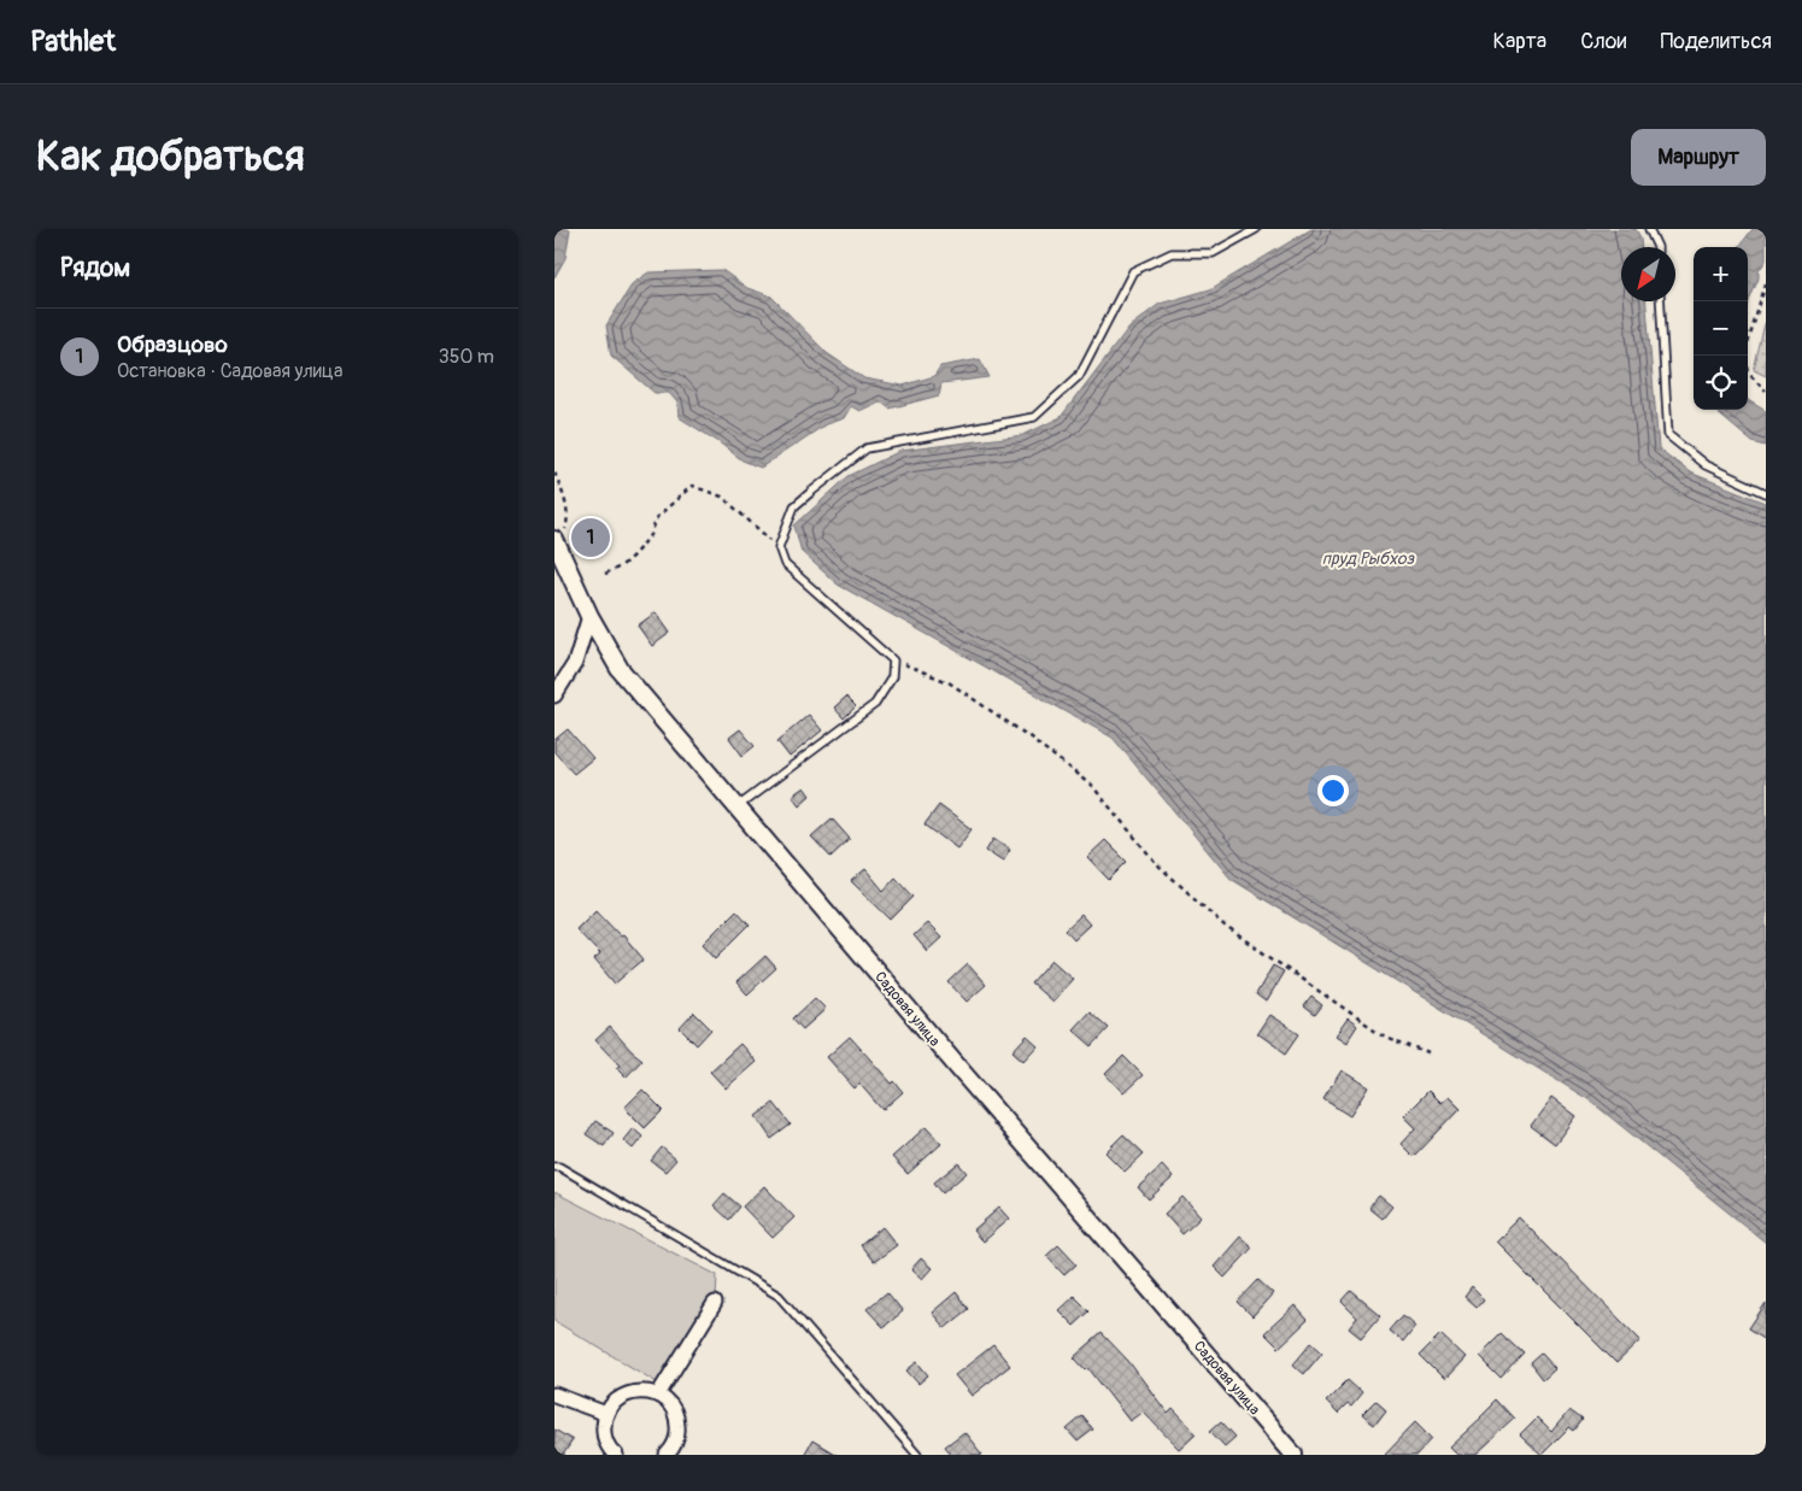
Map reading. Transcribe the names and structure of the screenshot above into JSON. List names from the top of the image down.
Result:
{
  "streets": {
    "street": ["Садовая улица"]
  },
  "water": ["пруд Рыбхоз"],
  "north": "bottom left",
  "page": {
    "header": "Pathlet",
    "nav": ["Карта", "Слои", "Поделиться"],
    "buttons": "Маршрут",
    "title": "Как добраться",
    "heading": "Рядом",
    "map_buttons": ["+", "−"],
    "list": [
      {
        "mark": "1",
        "name": "Образцово",
        "note": "Остановка · Садовая улица",
        "value": "350 m"
      }
    ],
    "pins": "1"
  }
}
